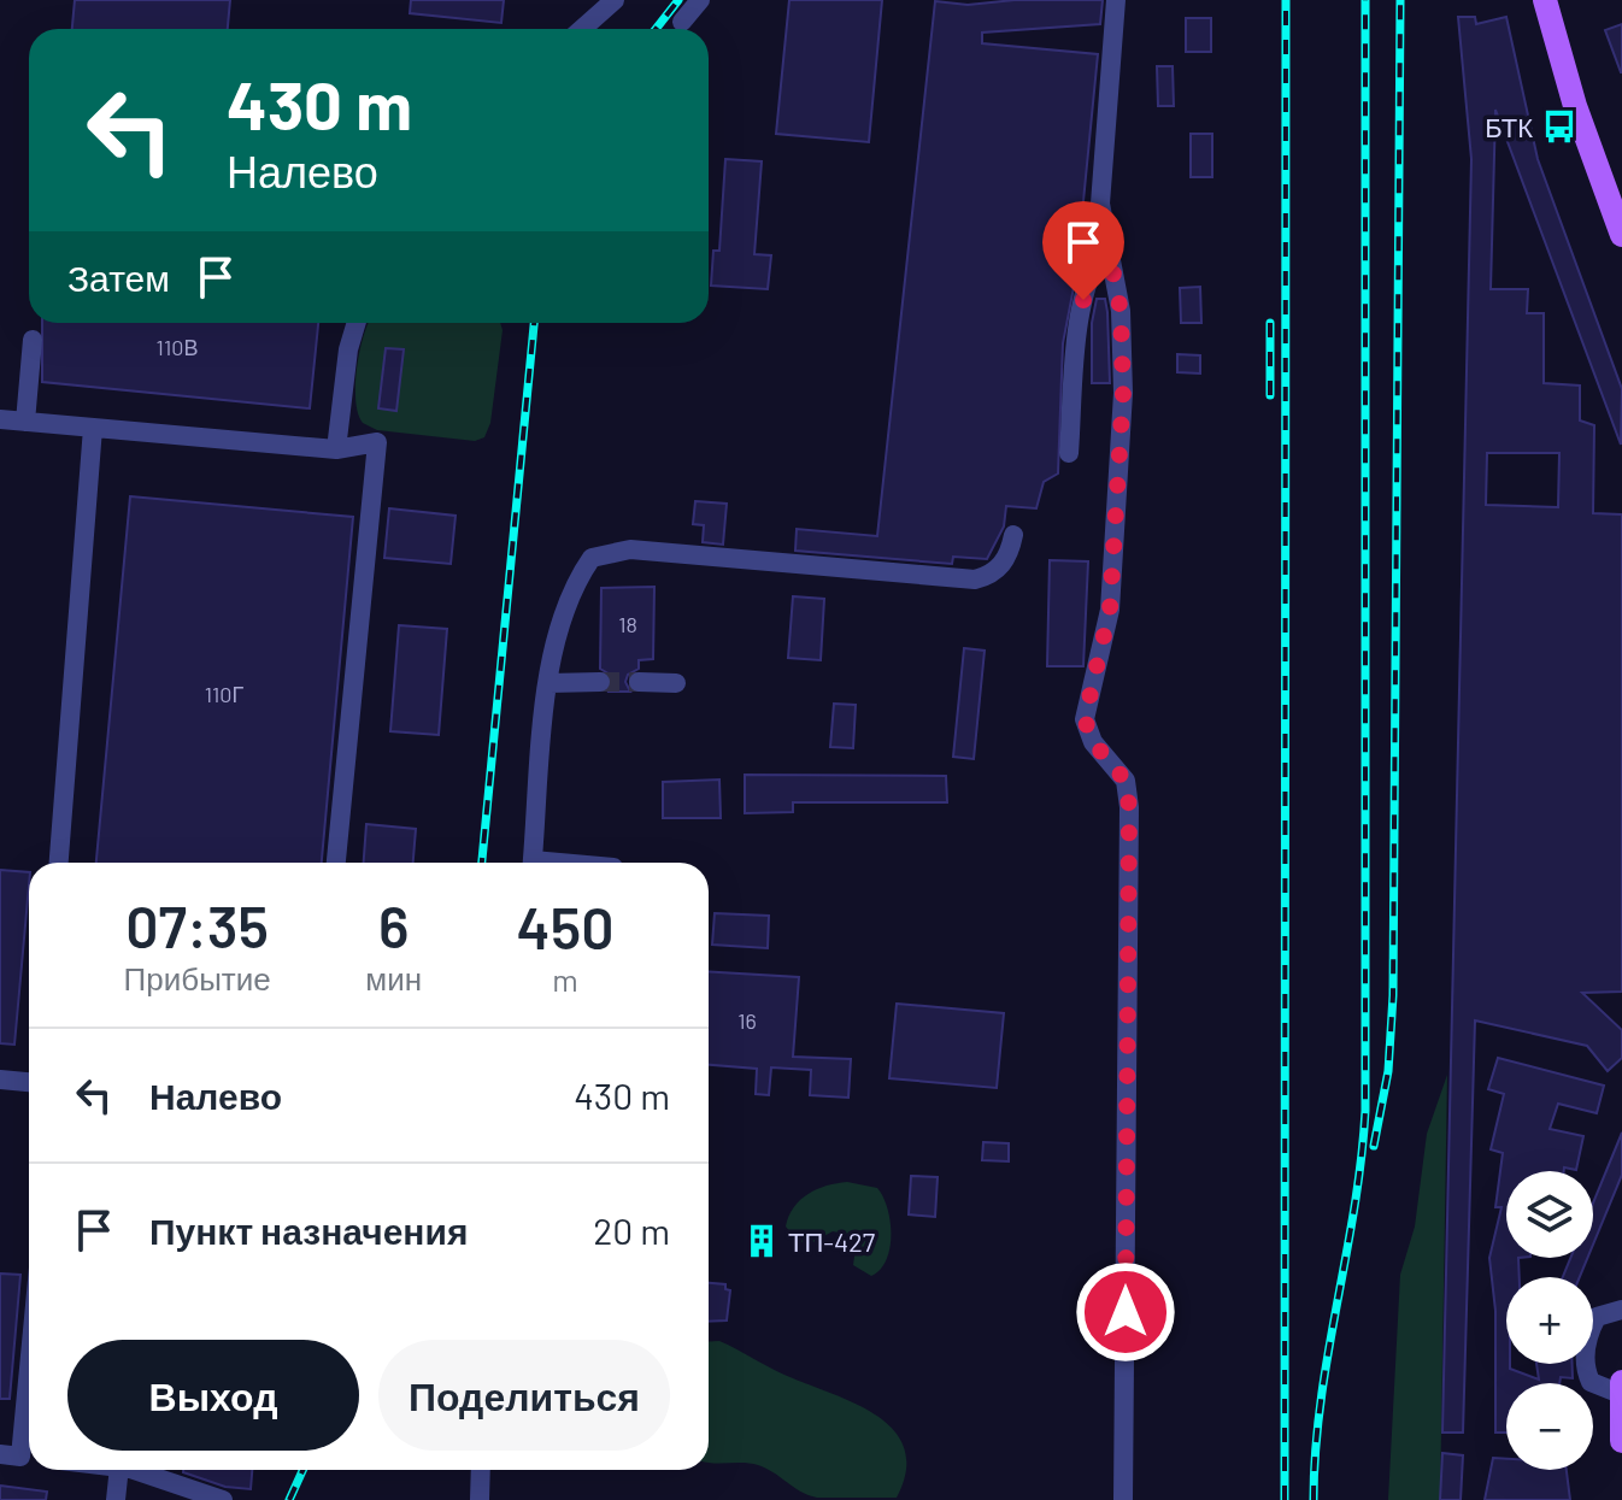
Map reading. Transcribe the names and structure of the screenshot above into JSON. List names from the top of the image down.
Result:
{
  "places": {
    "bus stop": ["БТК"],
    "building": ["ТП-427"]
  },
  "house_numbers": [
    "110В",
    "18",
    "110Г",
    "16"
  ],
  "page": {
    "turn": ["430 m", "Налево"],
    "then": "Затем",
    "eta": [
      "07:35",
      "Прибытие",
      "6",
      "мин",
      "450",
      "m"
    ],
    "list": [
      {
        "name": "Налево",
        "value": "430 m"
      },
      {
        "name": "Пункт назначения",
        "value": "20 m"
      }
    ],
    "map_buttons": ["+", "−"],
    "buttons": ["Выход", "Поделиться"]
  }
}
